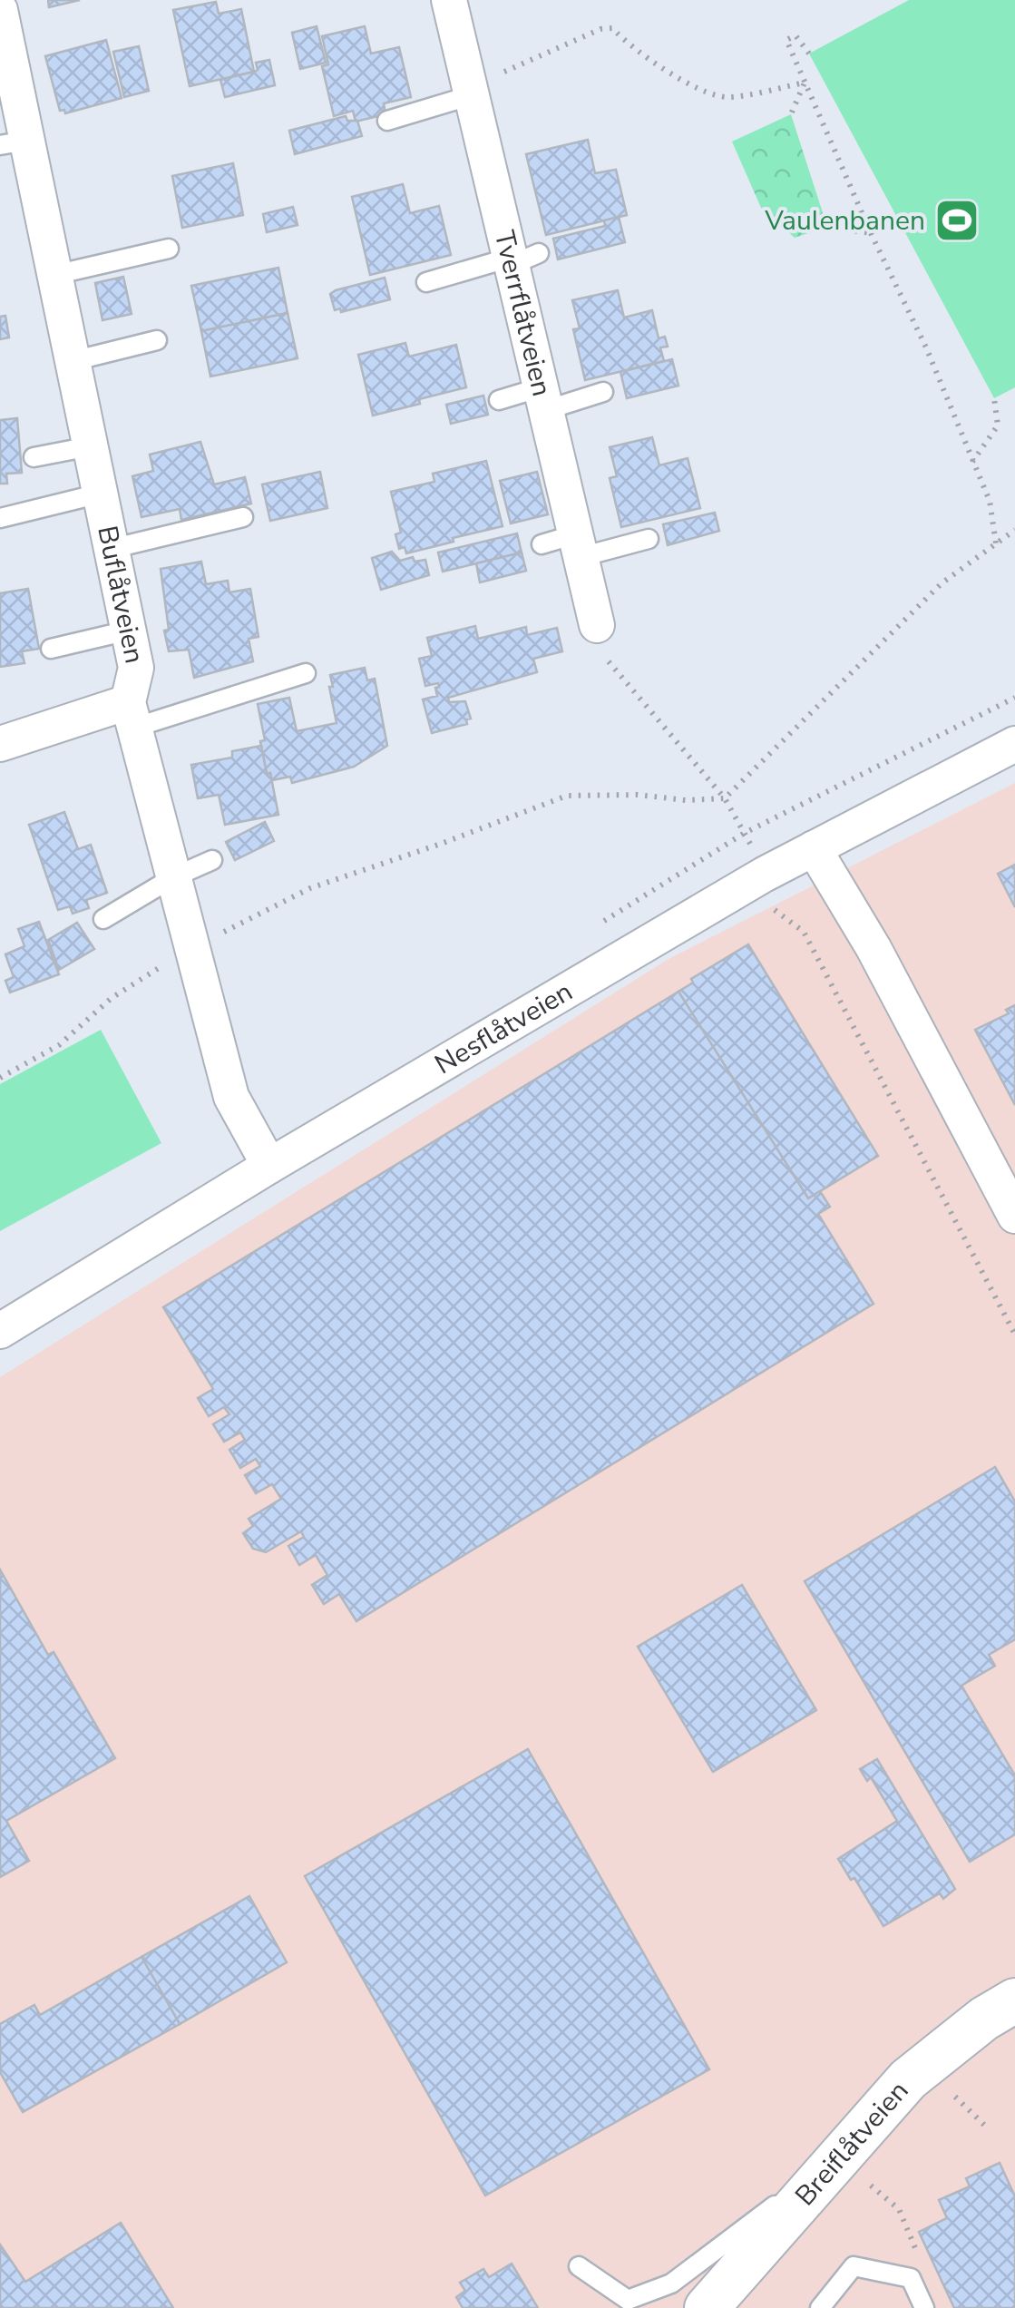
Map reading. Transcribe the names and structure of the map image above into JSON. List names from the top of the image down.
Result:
{
  "streets": {
    "street": [
      "Tverrflåtveien",
      "Buflåtveien",
      "Nesflåtveien",
      "Breiflåtveien"
    ]
  },
  "crossings": [
    ["Buflåtveien", "Nesflåtveien"]
  ],
  "places": {
    "sports": ["Vaulenbanen"]
  }
}
